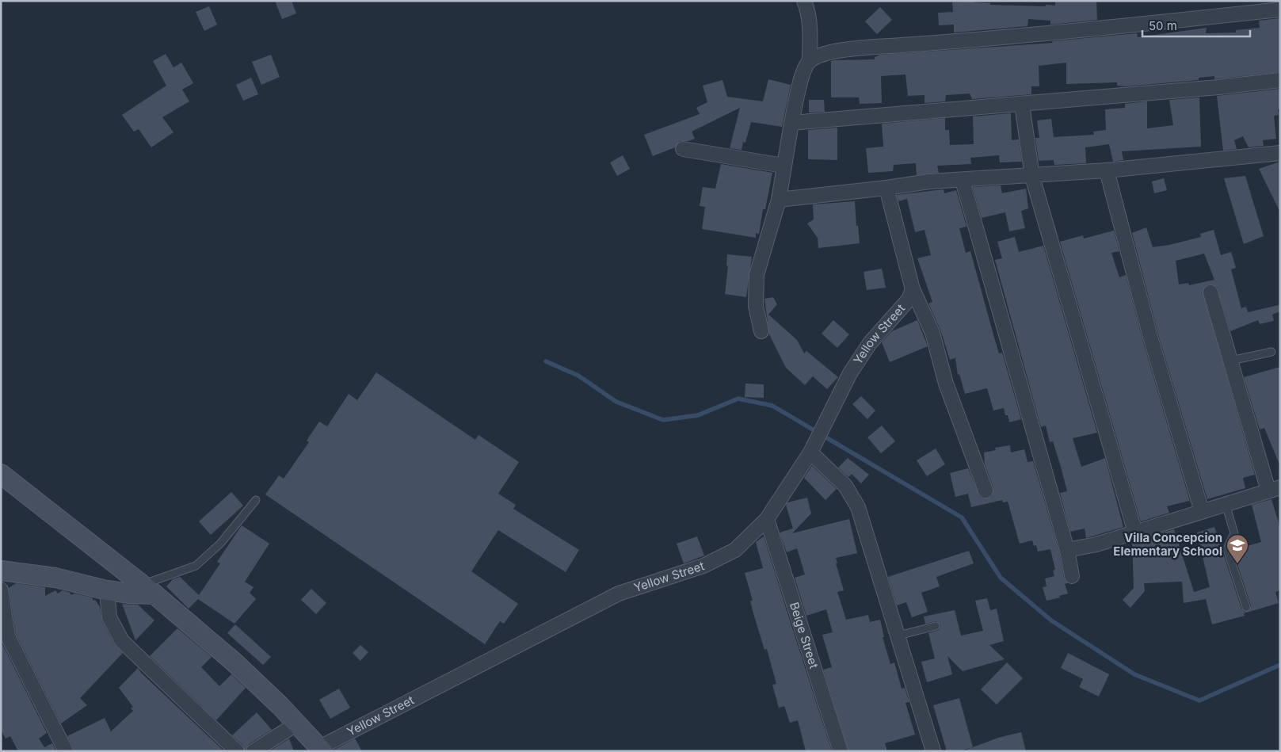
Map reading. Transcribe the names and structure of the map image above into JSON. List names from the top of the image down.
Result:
{
  "streets": {
    "street": ["Yellow Street", "Beige Street"]
  },
  "crossings": [
    ["Yellow Street", "Beige Street"]
  ],
  "places": {
    "school or university": ["Villa Concepcion Elementary School"]
  },
  "scale_bar": "50 m"
}
